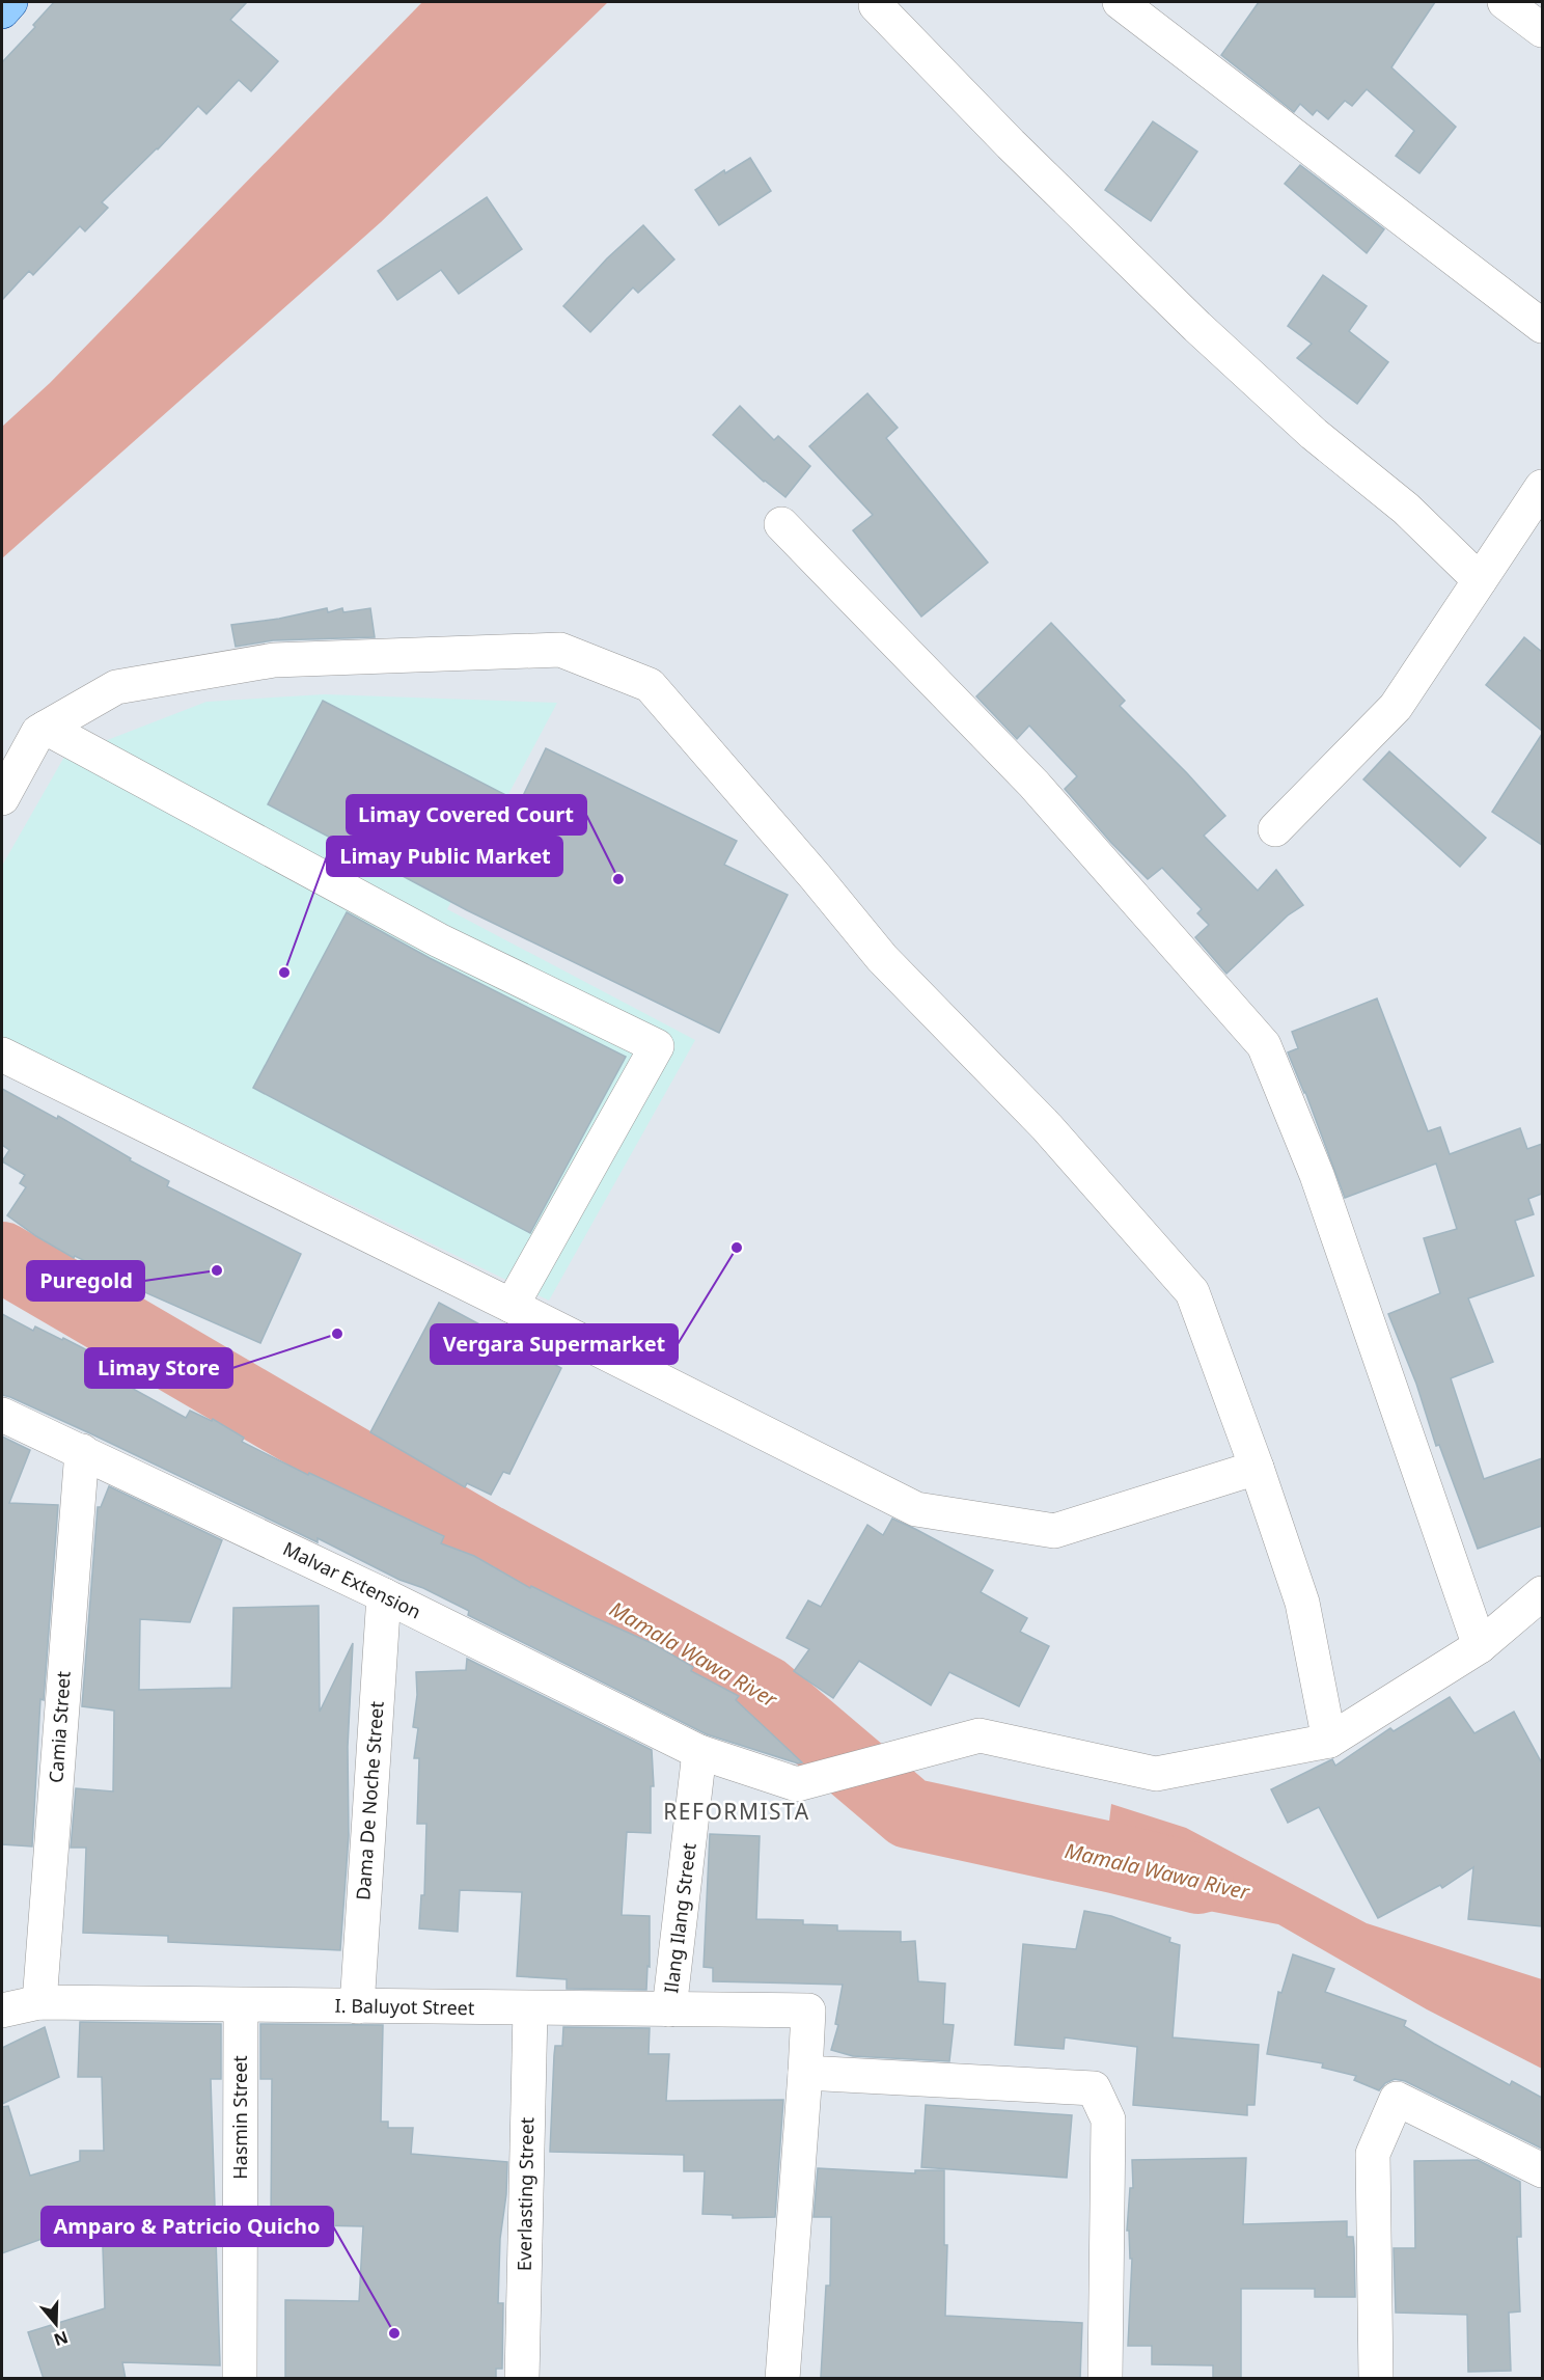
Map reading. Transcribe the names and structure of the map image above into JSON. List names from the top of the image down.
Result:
{
  "streets": {
    "street": [
      "Malvar Extension",
      "Camia Street",
      "Dama De Noche Street",
      "Ilang Ilang Street",
      "I. Baluyot Street",
      "Hasmin Street",
      "Everlasting Street"
    ]
  },
  "crossings": [
    ["Malvar Extension", "Camia Street"],
    ["Malvar Extension", "Dama De Noche Street"],
    ["Malvar Extension", "Ilang Ilang Street"],
    ["Camia Street", "I. Baluyot Street"],
    ["Dama De Noche Street", "I. Baluyot Street"],
    ["Ilang Ilang Street", "I. Baluyot Street"],
    ["I. Baluyot Street", "Hasmin Street"],
    ["I. Baluyot Street", "Everlasting Street"]
  ],
  "districts": ["REFORMISTA"],
  "water": ["Mamala Wawa River"],
  "places": [
    "Limay Covered Court",
    "Limay Public Market",
    "Vergara Supermarket",
    "Puregold",
    "Limay Store",
    "Amparo & Patricio Quicho"
  ],
  "north": "bottom"
}
